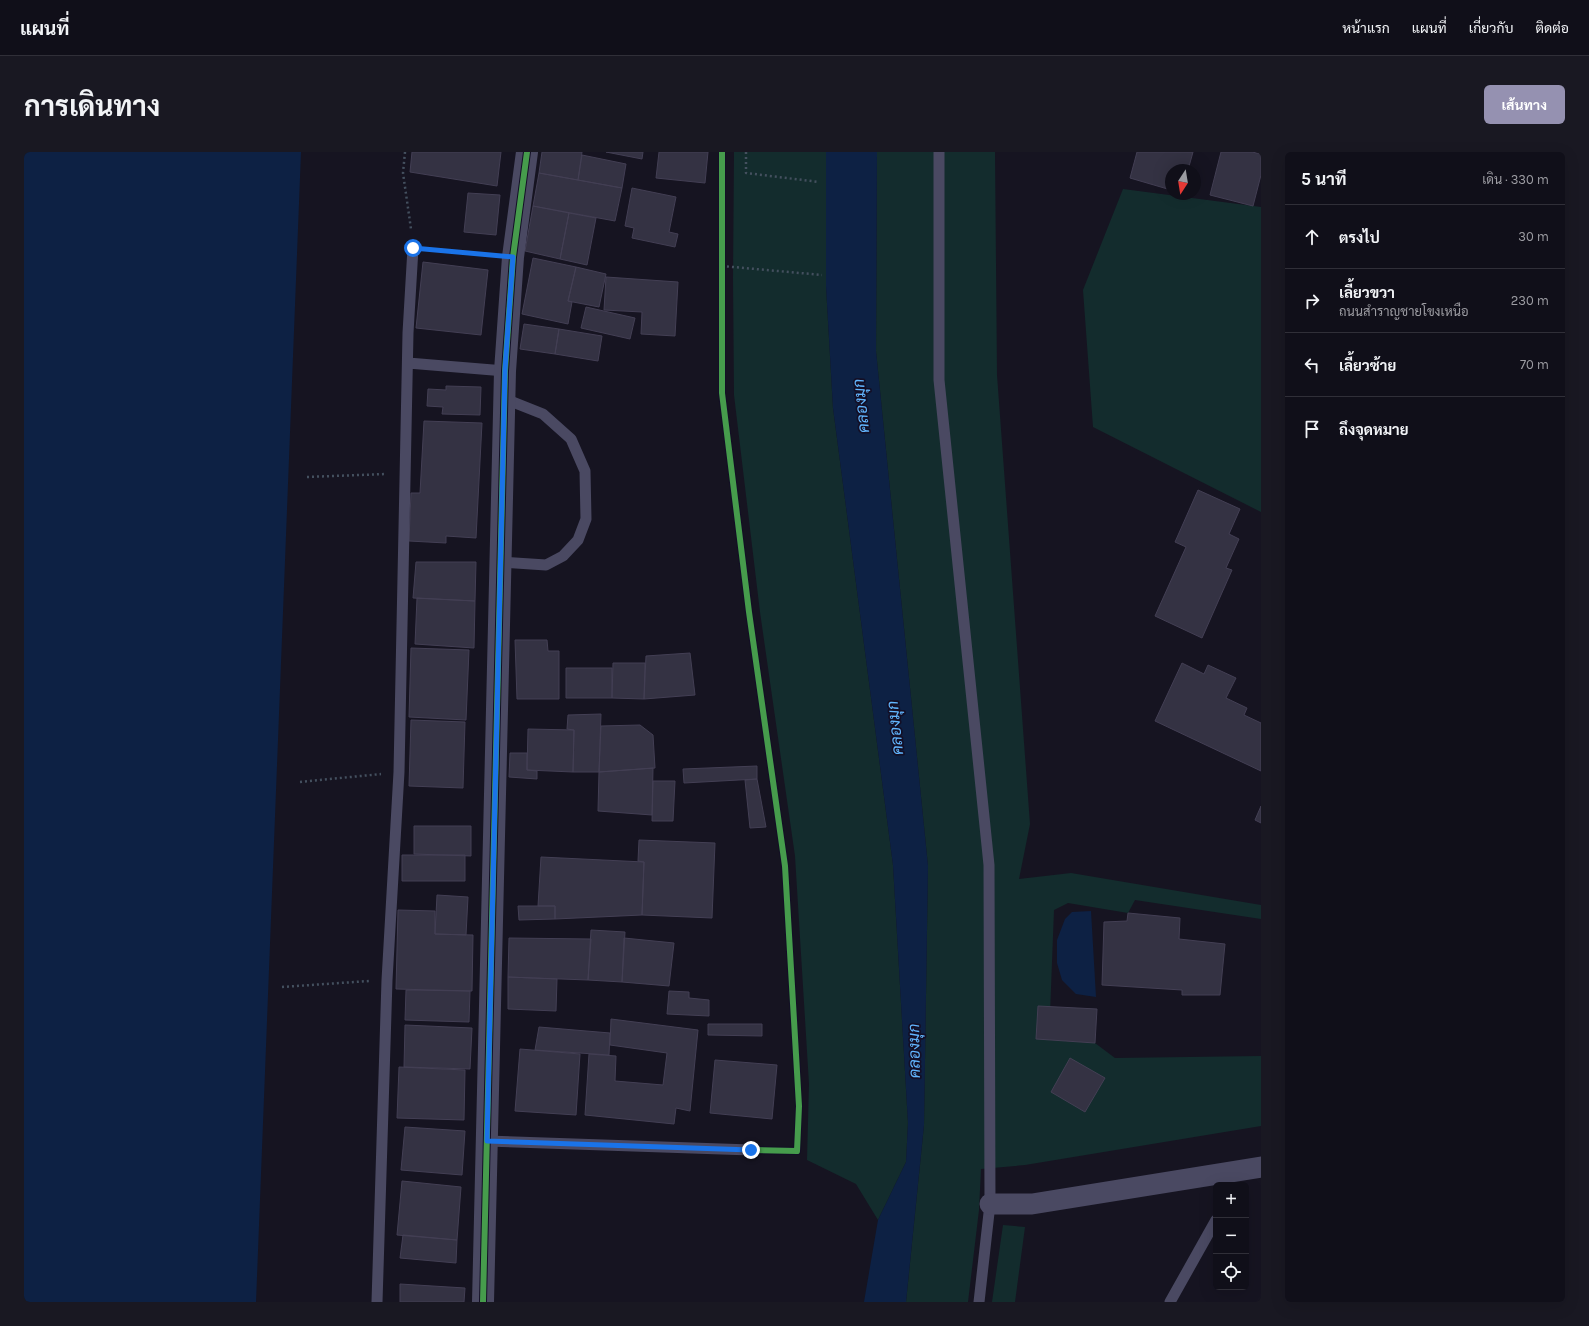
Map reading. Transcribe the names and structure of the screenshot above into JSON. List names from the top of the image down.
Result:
{
  "water": ["คลองมุก"],
  "north": "bottom",
  "page": {
    "header": "แผนที่",
    "nav": [
      "หน้าแรก",
      "แผนที่",
      "เกี่ยวกับ",
      "ติดต่อ"
    ],
    "buttons": "เส้นทาง",
    "title": "การเดินทาง",
    "heading": ["5 นาที", "เดิน · 330 m"],
    "list": [
      ["ตรงไป", "30 m"],
      ["เลี้ยวขวา", "ถนนสำราญชายโขงเหนือ", "230 m"],
      ["เลี้ยวซ้าย", "70 m"],
      "ถึงจุดหมาย"
    ],
    "map_buttons": ["+", "−"]
  }
}
